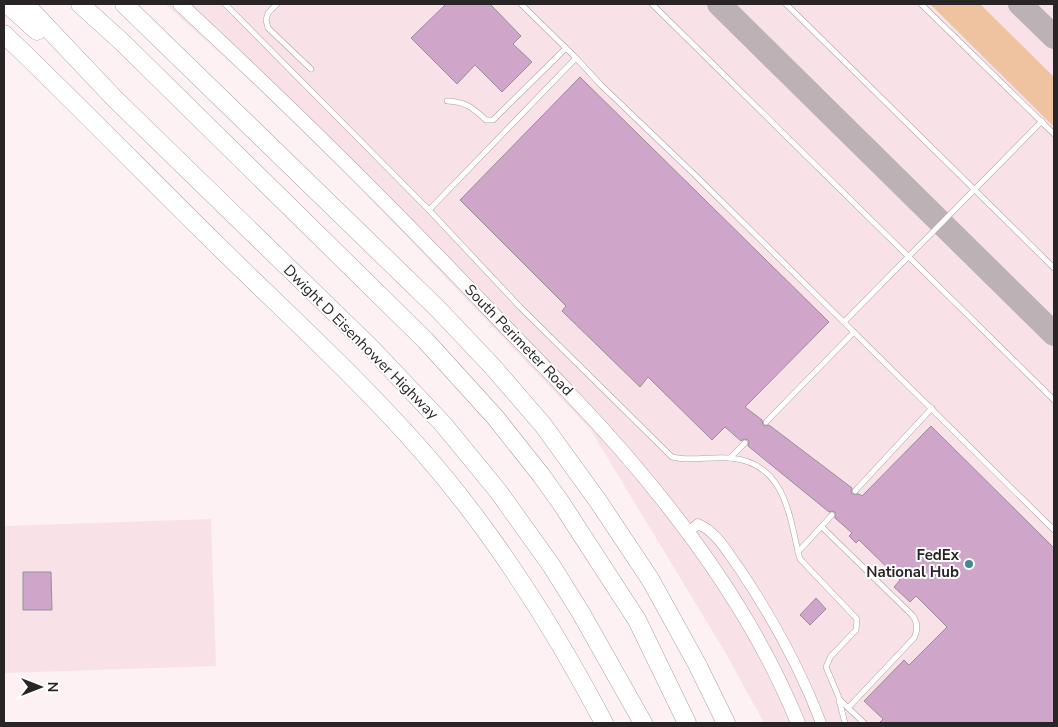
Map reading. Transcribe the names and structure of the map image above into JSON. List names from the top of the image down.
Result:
{
  "streets": {
    "highway": ["Dwight D Eisenhower Highway"],
    "street": ["South Perimeter Road"]
  },
  "places": ["FedEx National Hub"],
  "north": "right"
}
